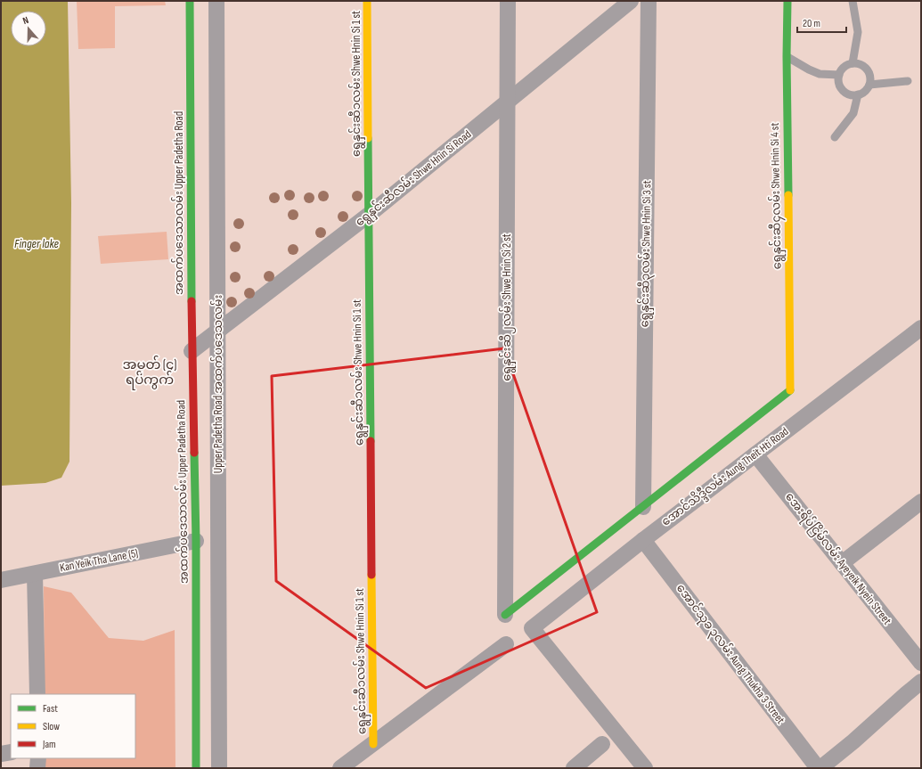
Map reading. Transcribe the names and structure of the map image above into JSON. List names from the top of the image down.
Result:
{
  "streets": {
    "street": [
      "ရွေနှင်းဆီ၁လမ်း Shwe Hnin Si 1 st",
      "ရွေနှင်းဆီလမ်း Shwe Hnin Si Road",
      "ရွေနှင်းဆီ၄လမ်း Shwe Hnin Si 4 st",
      "အထက်ပဒေသာလမ်း Upper Padetha Road",
      "ရွေနှင်းဆီ၃လမ်း Shwe Hnin Si 3 st",
      "ရွေနှင်းဆီ၂လမ်း Shwe Hnin Si 2 st",
      "Upper Padetha Road အထက်ပဒေသလမ်း",
      "အောင်သိဒ္ဒီလမ်း Aung Theit Hti Road",
      "အေးရိပ်ငြိမ်လမ်း Ayeyeik Nyein Street",
      "Kan Yeik Tha Lane (5)",
      "အောင်သုခ ၃လမ်း Aung Thukha 3 Street"
    ]
  },
  "crossings": [
    ["ရွေနှင်းဆီ၁လမ်း Shwe Hnin Si 1 st", "ရွေနှင်းဆီလမ်း Shwe Hnin Si Road"],
    ["ရွေနှင်းဆီလမ်း Shwe Hnin Si Road", "အထက်ပဒေသာလမ်း Upper Padetha Road"],
    ["ရွေနှင်းဆီလမ်း Shwe Hnin Si Road", "ရွေနှင်းဆီ၂လမ်း Shwe Hnin Si 2 st"],
    ["ရွေနှင်းဆီလမ်း Shwe Hnin Si Road", "Upper Padetha Road အထက်ပဒေသလမ်း"],
    ["ရွေနှင်းဆီ၄လမ်း Shwe Hnin Si 4 st", "ရွေနှင်းဆီ၃လမ်း Shwe Hnin Si 3 st"],
    ["အထက်ပဒေသာလမ်း Upper Padetha Road", "Kan Yeik Tha Lane (5)"],
    ["အောင်သိဒ္ဒီလမ်း Aung Theit Hti Road", "အေးရိပ်ငြိမ်လမ်း Ayeyeik Nyein Street"],
    ["အောင်သိဒ္ဒီလမ်း Aung Theit Hti Road", "အောင်သုခ ၃လမ်း Aung Thukha 3 Street"]
  ],
  "districts": ["အမှတ် (၄) ရပ်ကွက်"],
  "water": ["Finger lake"],
  "legend": ["Fast", "Slow", "Jam"],
  "scale_bar": "20 m",
  "north": "top"
}
